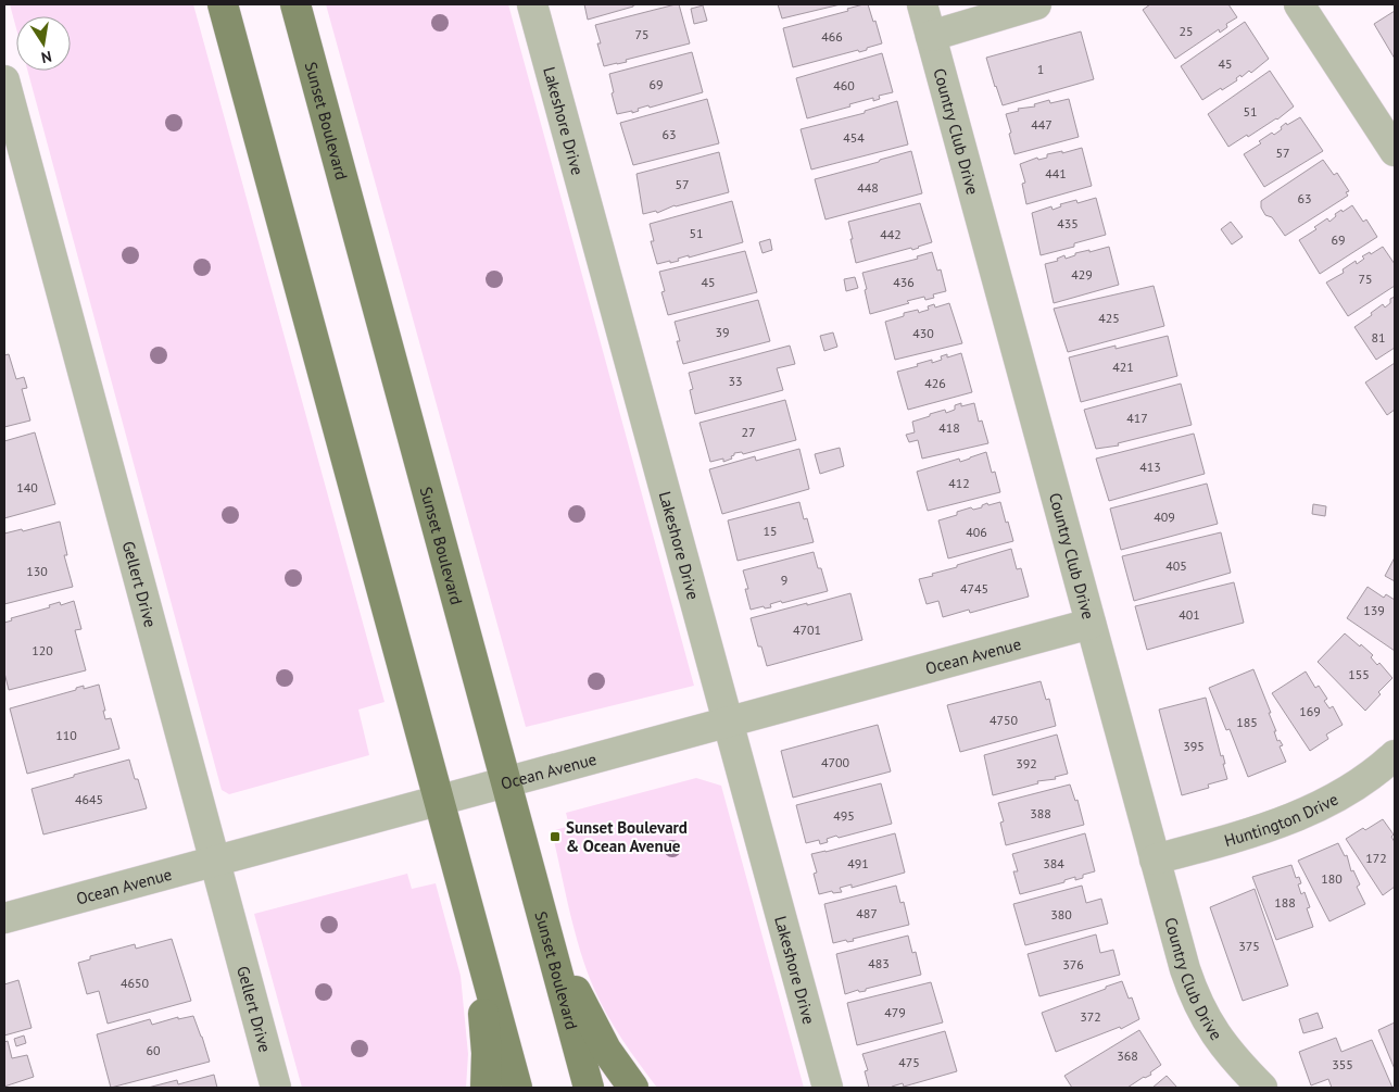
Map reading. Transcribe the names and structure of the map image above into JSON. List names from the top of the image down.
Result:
{
  "streets": {
    "main road": ["Sunset Boulevard"],
    "street": [
      "Lakeshore Drive",
      "Country Club Drive",
      "Gellert Drive",
      "Ocean Avenue",
      "Huntington Drive"
    ]
  },
  "crossings": [
    ["Sunset Boulevard", "Ocean Avenue"],
    ["Lakeshore Drive", "Ocean Avenue"],
    ["Country Club Drive", "Ocean Avenue"],
    ["Country Club Drive", "Huntington Drive"],
    ["Gellert Drive", "Ocean Avenue"]
  ],
  "places": {
    "transit": ["Sunset Boulevard & Ocean Avenue"]
  },
  "house_numbers": [
    "25",
    "75",
    "466",
    "45",
    "1",
    "69",
    "460",
    "51",
    "447",
    "63",
    "454",
    "57",
    "441",
    "57",
    "448",
    "63",
    "435",
    "51",
    "442",
    "69",
    "429",
    "75",
    "45",
    "436",
    "425",
    "39",
    "430",
    "81",
    "421",
    "33",
    "426",
    "417",
    "418",
    "27",
    "413",
    "412",
    "140",
    "409",
    "15",
    "406",
    "405",
    "130",
    "9",
    "4745",
    "139",
    "401",
    "4701",
    "120",
    "155",
    "169",
    "4750",
    "185",
    "110",
    "395",
    "4700",
    "392",
    "4645",
    "388",
    "495",
    "172",
    "491",
    "384",
    "180",
    "188",
    "487",
    "380",
    "375",
    "483",
    "376",
    "4650",
    "479",
    "372",
    "60",
    "368",
    "475",
    "355"
  ],
  "north": "bottom"
}
